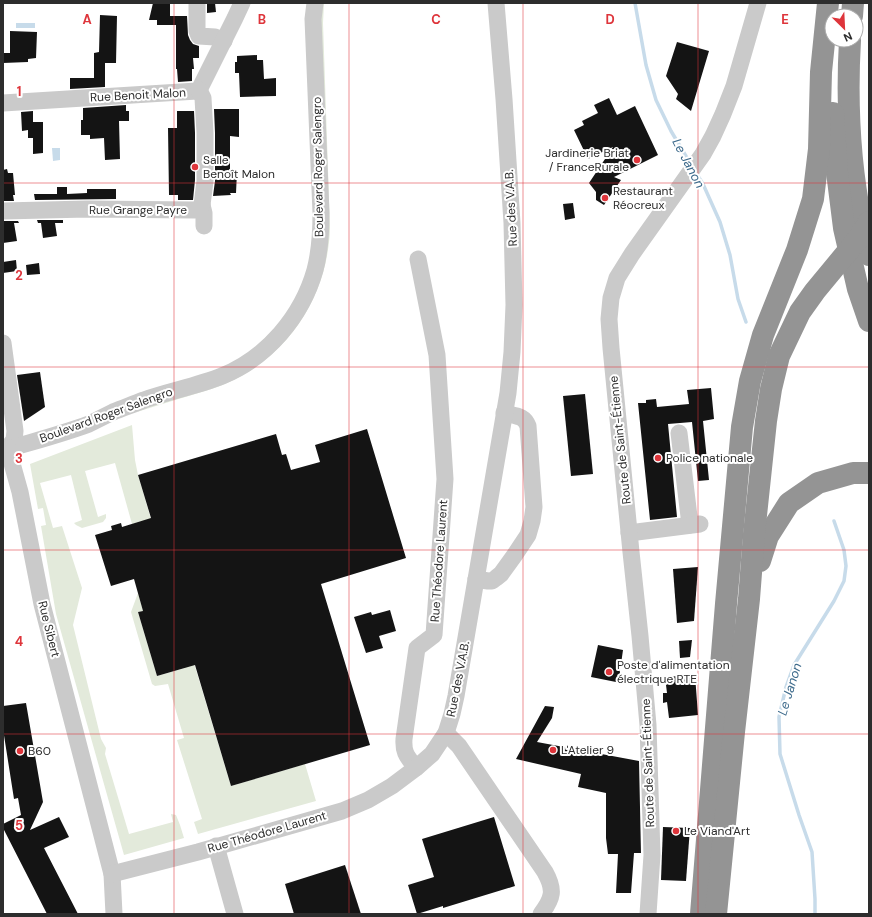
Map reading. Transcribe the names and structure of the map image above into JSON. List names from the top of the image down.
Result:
{
  "streets": {
    "street": [
      "Rue Benoit Malon",
      "Boulevard Roger Salengro",
      "Rue des V.A.B.",
      "Rue Grange Payre",
      "Route de Saint-Étienne",
      "Rue Théodore Laurent",
      "Rue Sibert"
    ]
  },
  "crossings": [
    ["Rue Benoit Malon", "Rue Grange Payre"],
    ["Boulevard Roger Salengro", "Rue Sibert"],
    ["Rue des V.A.B.", "Rue Théodore Laurent"],
    ["Rue Théodore Laurent", "Rue Sibert"]
  ],
  "water": ["Le Janon"],
  "places": [
    "Jardinerie Briat / FranceRurale",
    "Salle Benoît Malon",
    "Restaurant Réocreux",
    "Police nationale",
    "Poste d'alimentation électrique RTE",
    "L'Atelier 9",
    "B60",
    "Le Viand'Art"
  ],
  "north": "bottom right",
  "grid": {
    "columns": [
      "A",
      "B",
      "C",
      "D",
      "E"
    ],
    "rows": [
      "1",
      "2",
      "3",
      "4",
      "5"
    ]
  }
}
